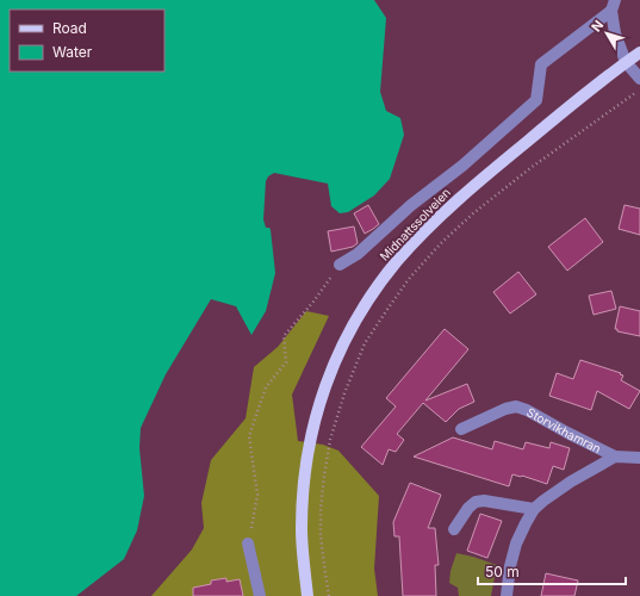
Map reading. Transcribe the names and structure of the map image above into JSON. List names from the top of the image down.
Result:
{
  "streets": {
    "main road": ["Midnattssolveien"],
    "street": ["Storvikhamran"]
  },
  "legend": ["Road", "Water"],
  "scale_bar": "50 m",
  "north": "top left"
}
